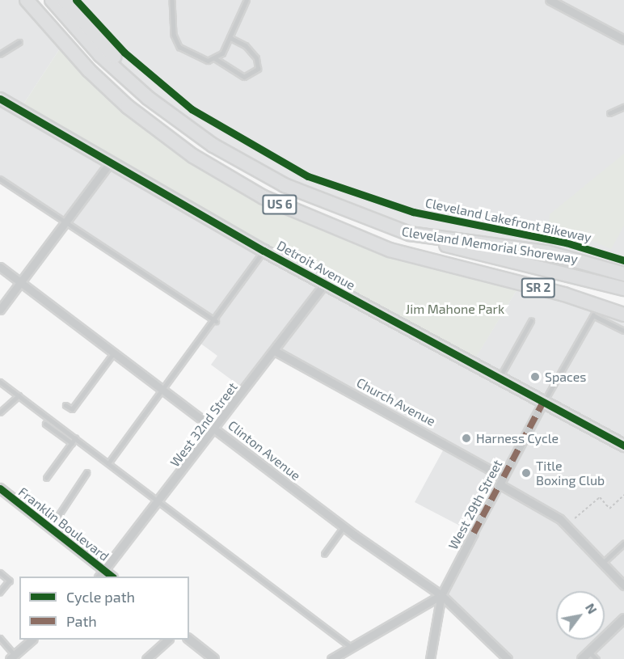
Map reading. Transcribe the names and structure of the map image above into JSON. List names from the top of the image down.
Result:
{
  "streets": {
    "highway": ["US 6", "Cleveland Memorial Shoreway", "SR 2"],
    "main road": ["Detroit Avenue"],
    "street": [
      "Church Avenue",
      "West 32nd Street",
      "Clinton Avenue",
      "West 29th Street",
      "Franklin Boulevard"
    ],
    "cycle path": ["Cleveland Lakefront Bikeway"]
  },
  "crossings": [
    ["US 6", "Cleveland Memorial Shoreway"],
    ["Detroit Avenue", "West 32nd Street"],
    ["Detroit Avenue", "West 29th Street"],
    ["Church Avenue", "West 32nd Street"],
    ["Church Avenue", "West 29th Street"],
    ["West 32nd Street", "Clinton Avenue"],
    ["West 32nd Street", "Franklin Boulevard"],
    ["Clinton Avenue", "West 29th Street"]
  ],
  "parks": ["Jim Mahone Park"],
  "places": ["Spaces", "Harness Cycle", "Title Boxing Club"],
  "legend": ["Cycle path", "Path"],
  "north": "top right"
}
